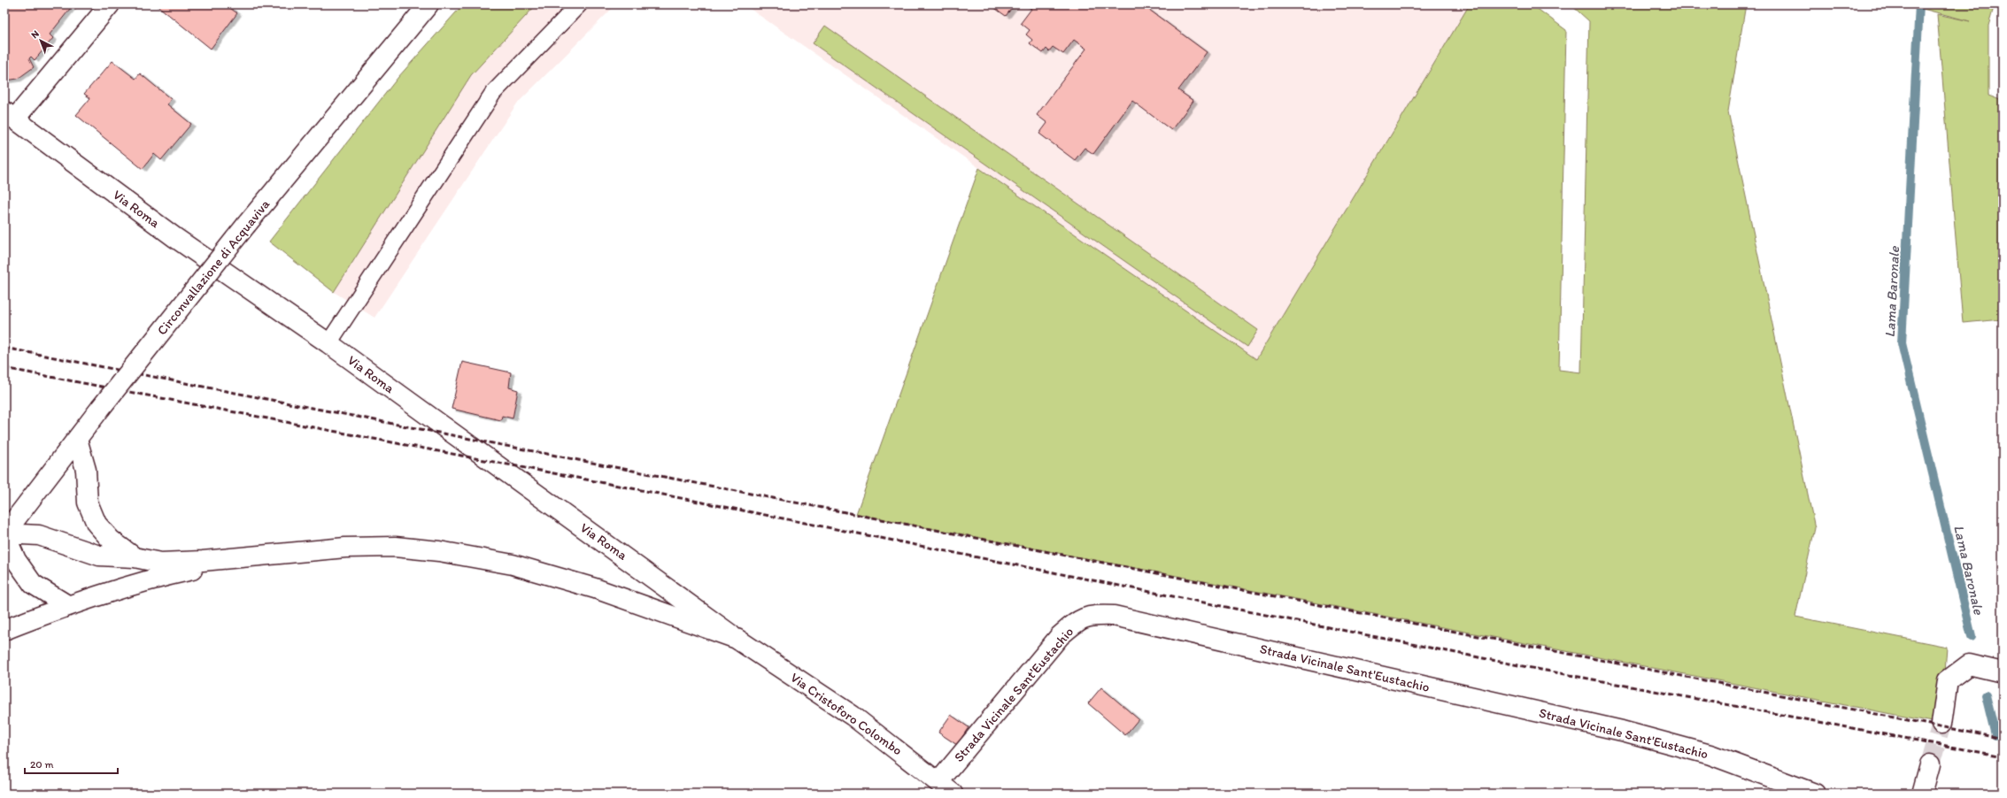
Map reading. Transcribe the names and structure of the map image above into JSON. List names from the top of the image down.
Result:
{
  "streets": {
    "main road": [
      "Via Roma",
      "Circonvallazione di Acquaviva",
      "Strada Vicinale Sant'Eustachio",
      "Via Cristoforo Colombo"
    ]
  },
  "crossings": [
    ["Via Roma", "Via Cristoforo Colombo"],
    ["Strada Vicinale Sant'Eustachio", "Via Cristoforo Colombo"]
  ],
  "water": ["Lama Baronale"],
  "scale_bar": "20 m",
  "north": "top left"
}
